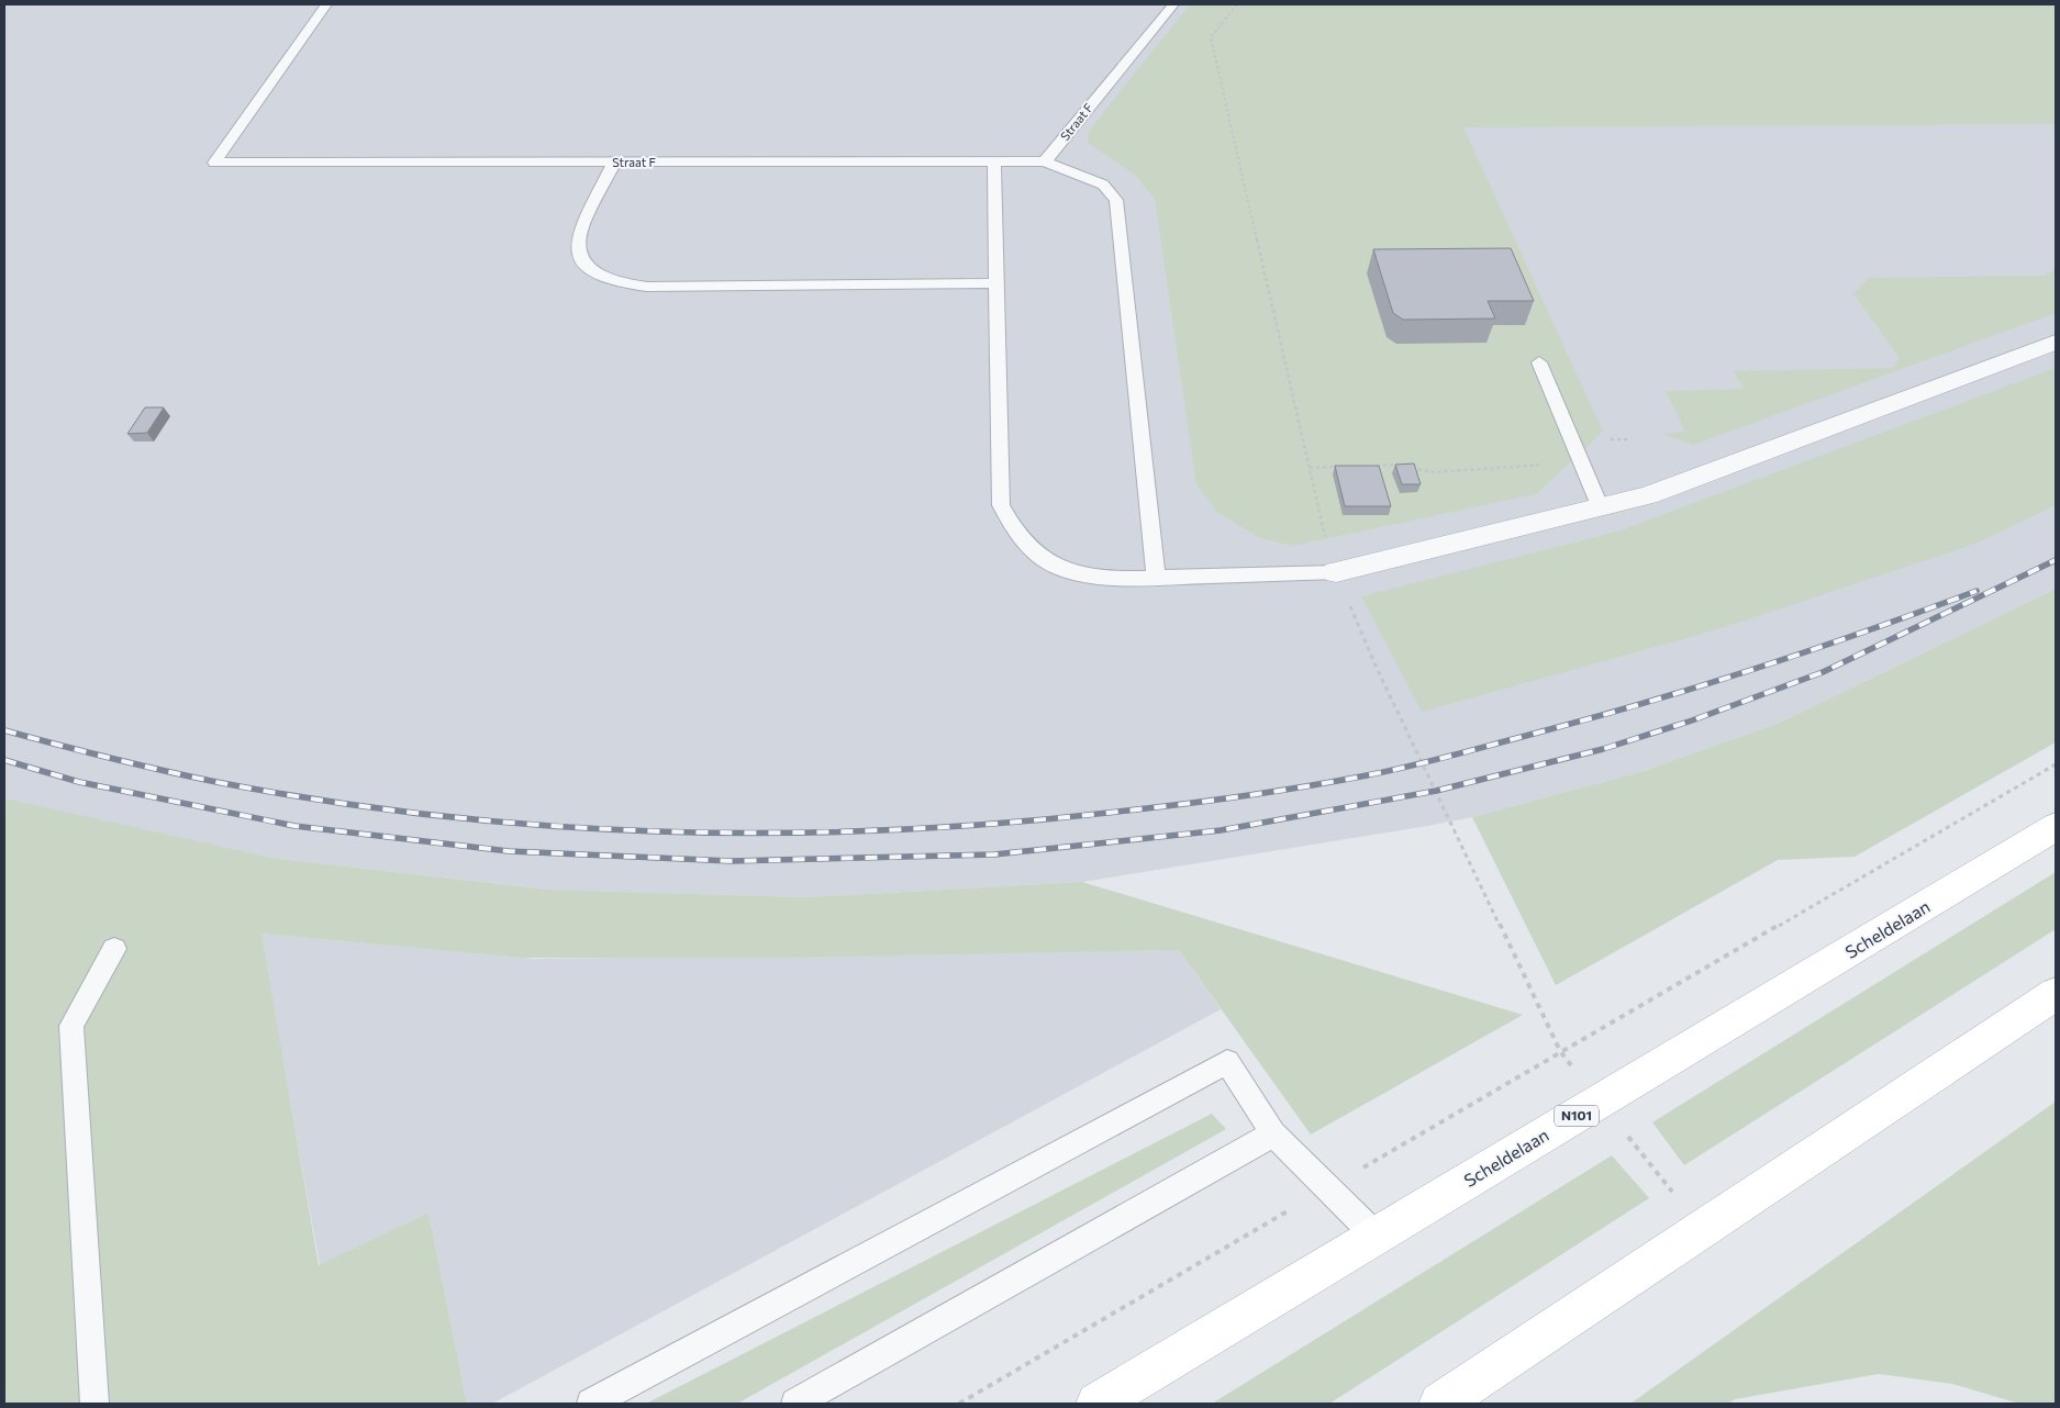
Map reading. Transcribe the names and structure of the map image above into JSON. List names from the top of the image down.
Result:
{
  "streets": {
    "main road": ["Scheldelaan", "N101"],
    "lane": ["Straat F"]
  }
}
